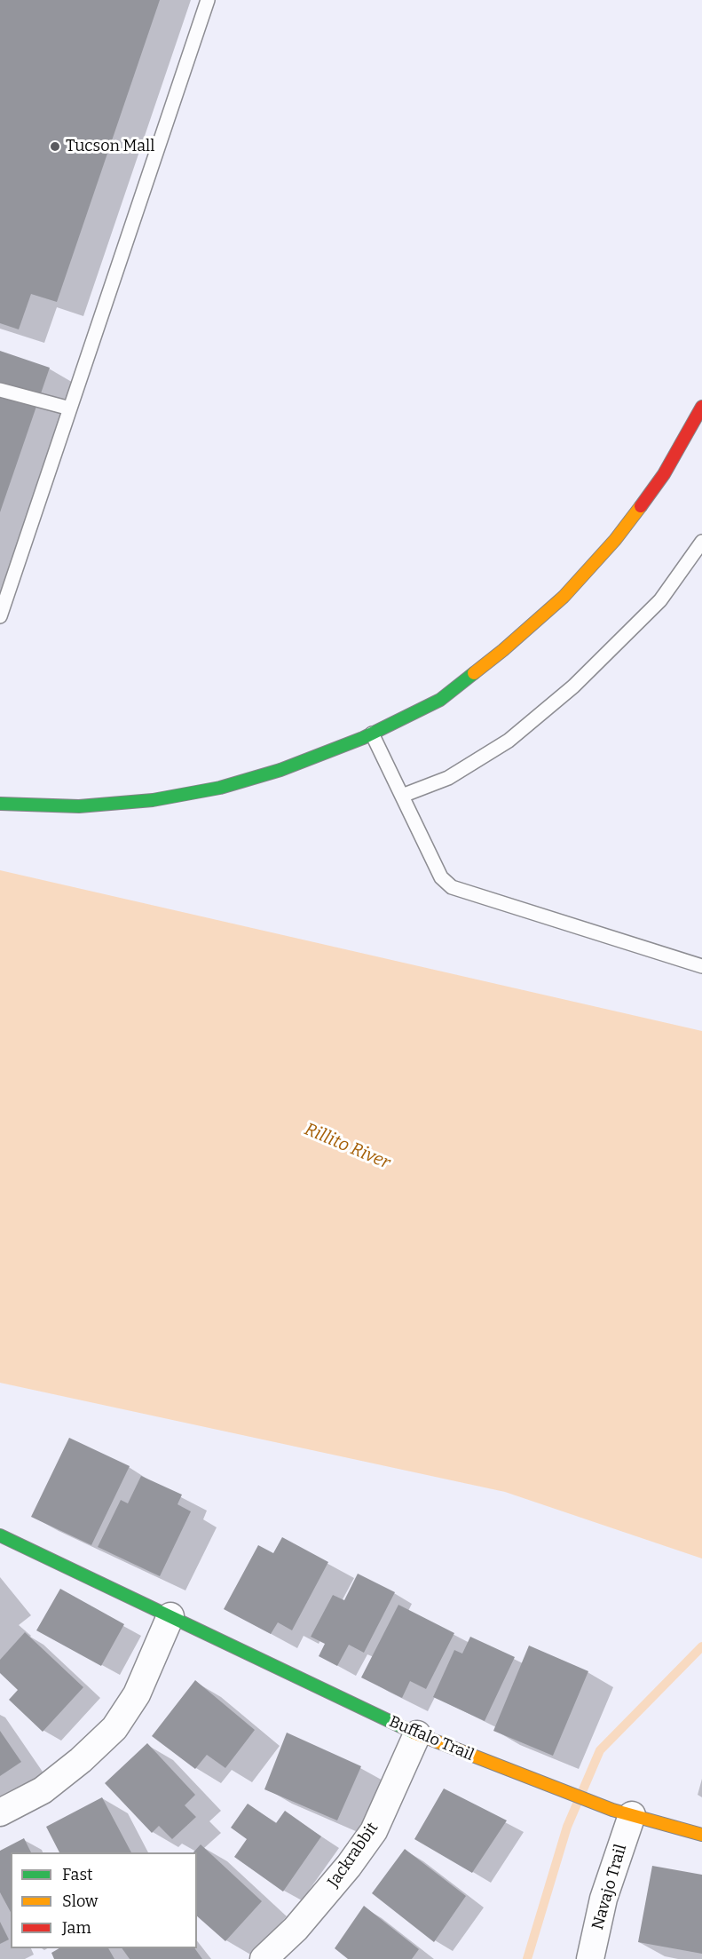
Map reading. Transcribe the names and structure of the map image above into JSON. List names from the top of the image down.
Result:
{
  "streets": {
    "street": ["Buffalo Trail", "Jackrabbit", "Navajo Trail"]
  },
  "crossings": [
    ["Buffalo Trail", "Jackrabbit"],
    ["Buffalo Trail", "Navajo Trail"]
  ],
  "water": ["Rillito River"],
  "places": ["Tucson Mall"],
  "legend": ["Fast", "Slow", "Jam"]
}
